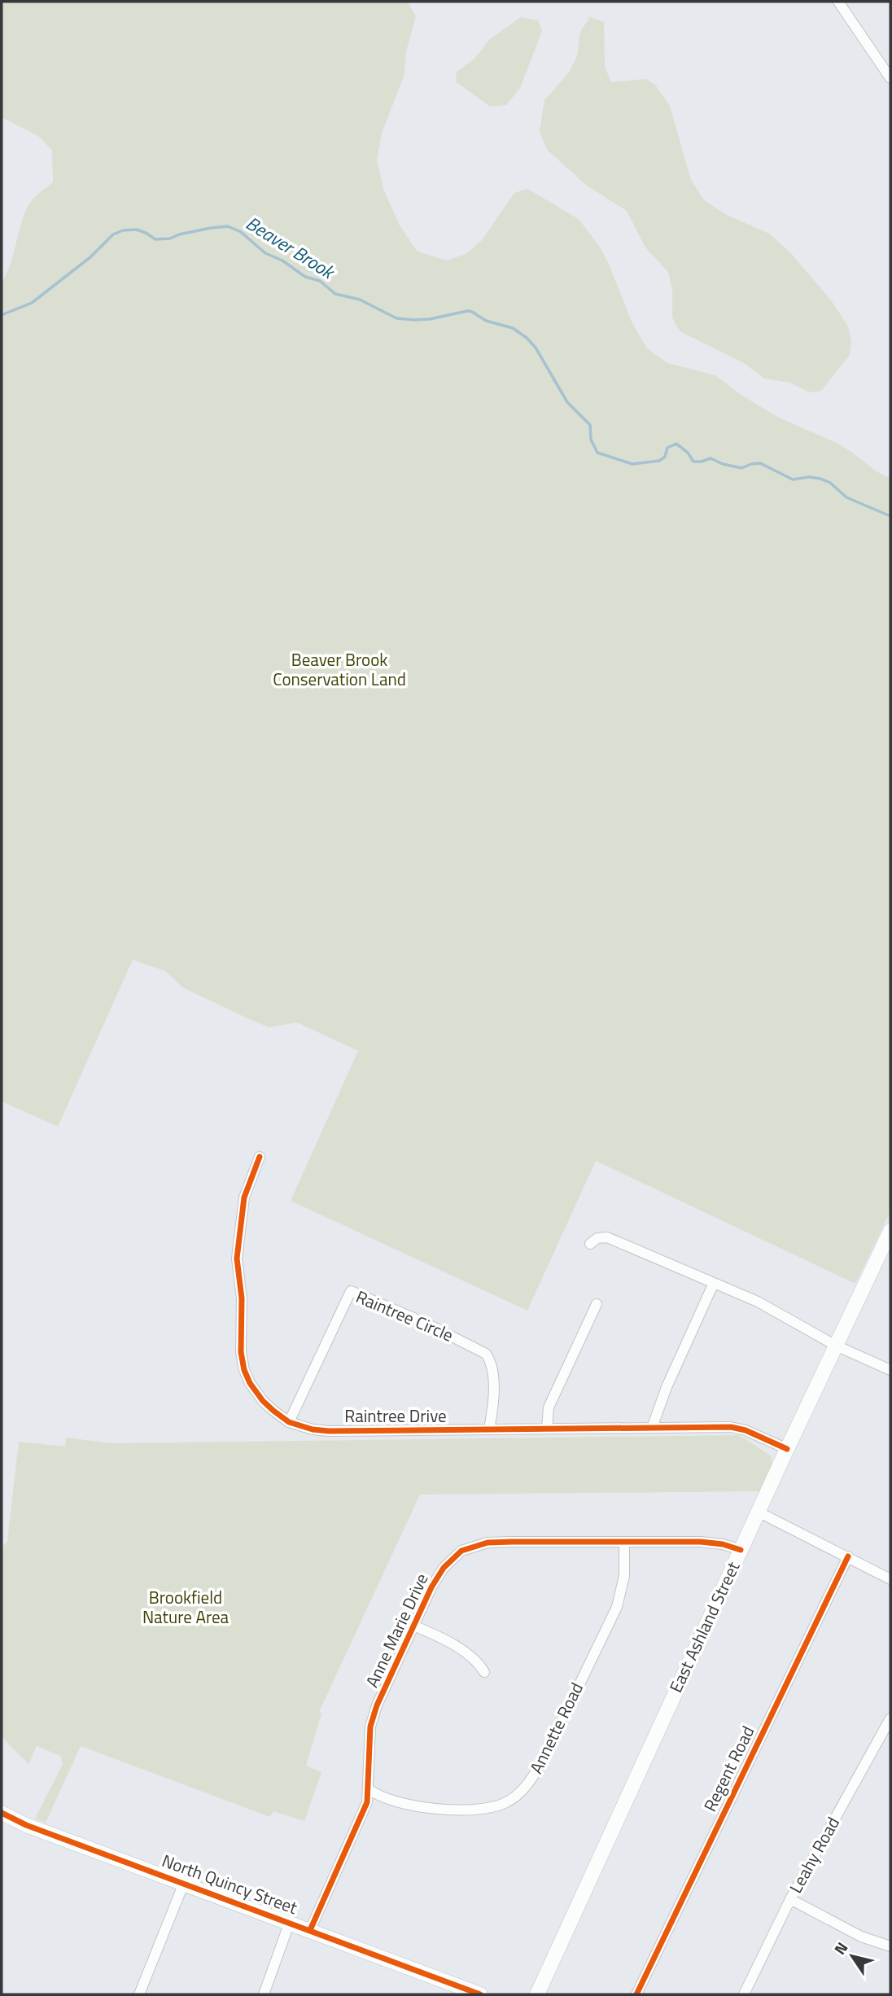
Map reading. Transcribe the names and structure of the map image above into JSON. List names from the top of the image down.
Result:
{
  "streets": {
    "main road": ["East Ashland Street", "North Quincy Street"],
    "street": [
      "Raintree Circle",
      "Raintree Drive",
      "Anne Marie Drive",
      "Annette Road",
      "Regent Road",
      "Leahy Road"
    ]
  },
  "crossings": [
    ["Raintree Circle", "Raintree Drive"],
    ["Raintree Drive", "East Ashland Street"],
    ["East Ashland Street", "Anne Marie Drive"],
    ["Anne Marie Drive", "Annette Road"],
    ["Anne Marie Drive", "North Quincy Street"]
  ],
  "water": ["Beaver Brook"],
  "parks": ["Beaver Brook Conservation Land", "Brookfield Nature Area"],
  "north": "top left"
}
